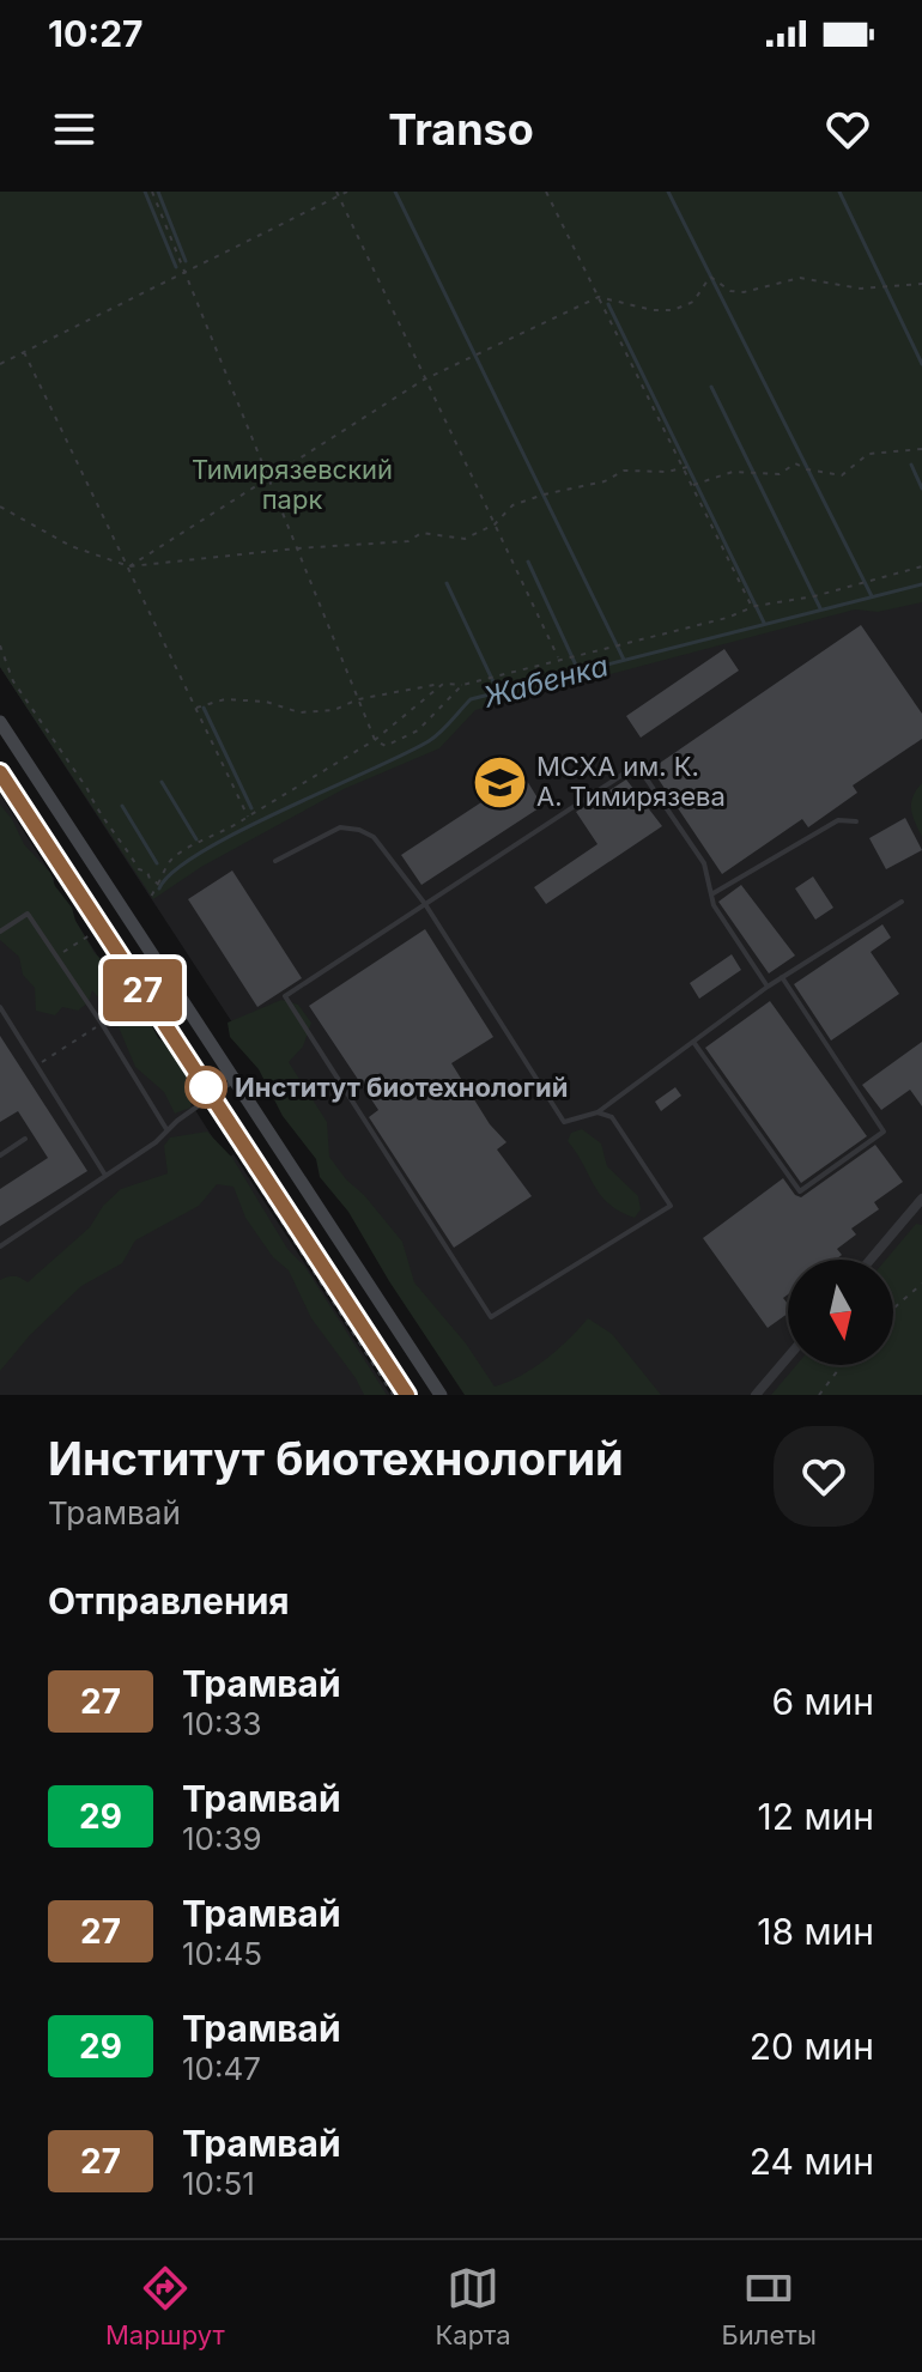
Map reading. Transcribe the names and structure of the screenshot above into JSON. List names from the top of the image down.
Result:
{
  "water": ["Жабенка"],
  "parks": ["Тимирязевский парк"],
  "places": {
    "school or university": ["МСХА им. К. А. Тимирязева"],
    "other": ["Институт биотехнологий"]
  },
  "lines": ["tram line 27"],
  "north": "bottom",
  "page": {
    "status": "10:27",
    "header": "Transo",
    "on_map": "27",
    "heading": [
      ["Институт биотехнологий", "Трамвай"],
      "Отправления"
    ],
    "list": [
      {
        "mark": "27",
        "name": "Трамвай",
        "note": "10:33",
        "value": "6 мин"
      },
      {
        "mark": "29",
        "name": "Трамвай",
        "note": "10:39",
        "value": "12 мин"
      },
      {
        "mark": "27",
        "name": "Трамвай",
        "note": "10:45",
        "value": "18 мин"
      },
      {
        "mark": "29",
        "name": "Трамвай",
        "note": "10:47",
        "value": "20 мин"
      },
      {
        "mark": "27",
        "name": "Трамвай",
        "note": "10:51",
        "value": "24 мин"
      }
    ],
    "tabs": ["Маршрут", "Карта", "Билеты"]
  }
}
